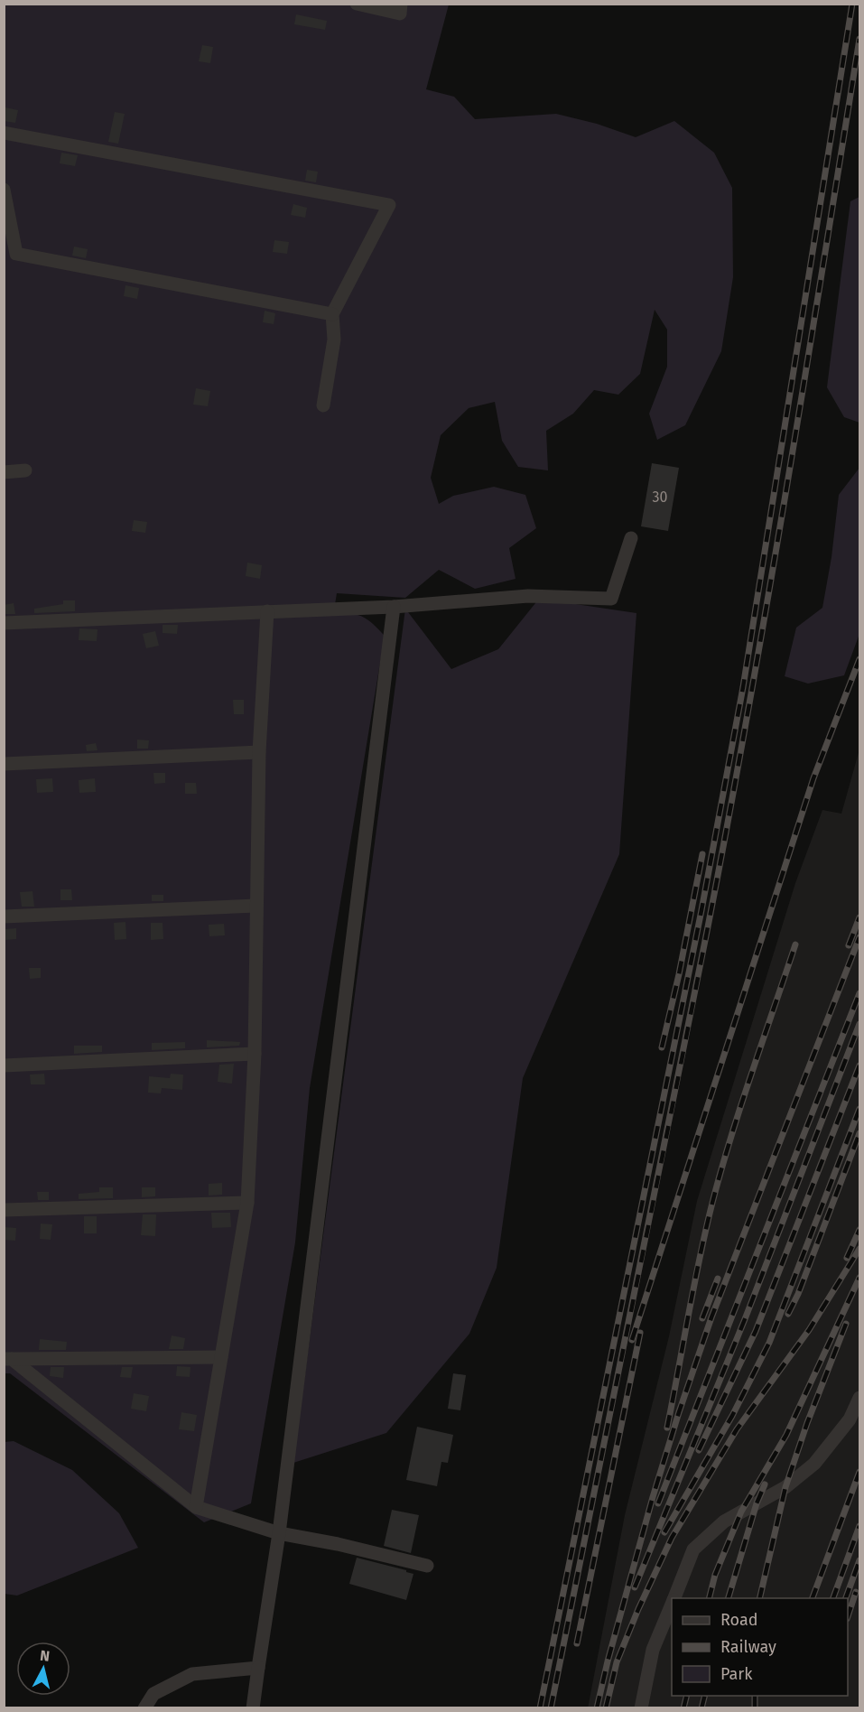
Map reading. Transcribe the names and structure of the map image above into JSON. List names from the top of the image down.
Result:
{
  "house_numbers": ["30"],
  "legend": ["Road", "Railway", "Park"],
  "north": "top"
}
